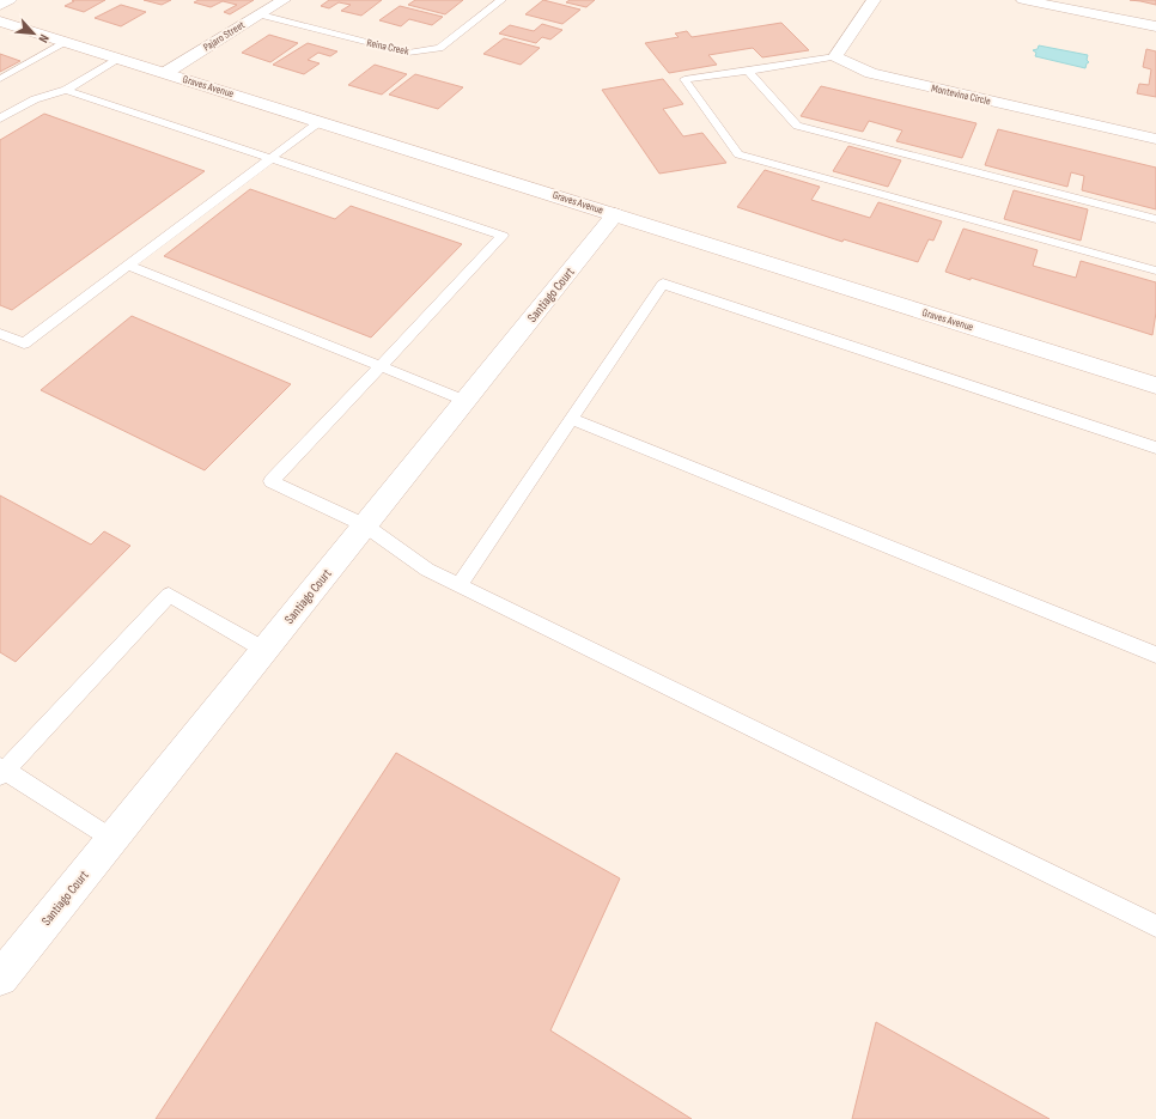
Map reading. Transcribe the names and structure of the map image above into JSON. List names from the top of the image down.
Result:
{
  "streets": {
    "street": [
      "Pajaro Street",
      "Graves Avenue",
      "Montevina Circle",
      "Santiago Court"
    ],
    "lane": ["Reina Creek"]
  },
  "crossings": [
    ["Pajaro Street", "Reina Creek"],
    ["Pajaro Street", "Graves Avenue"],
    ["Graves Avenue", "Santiago Court"]
  ],
  "north": "bottom right"
}
